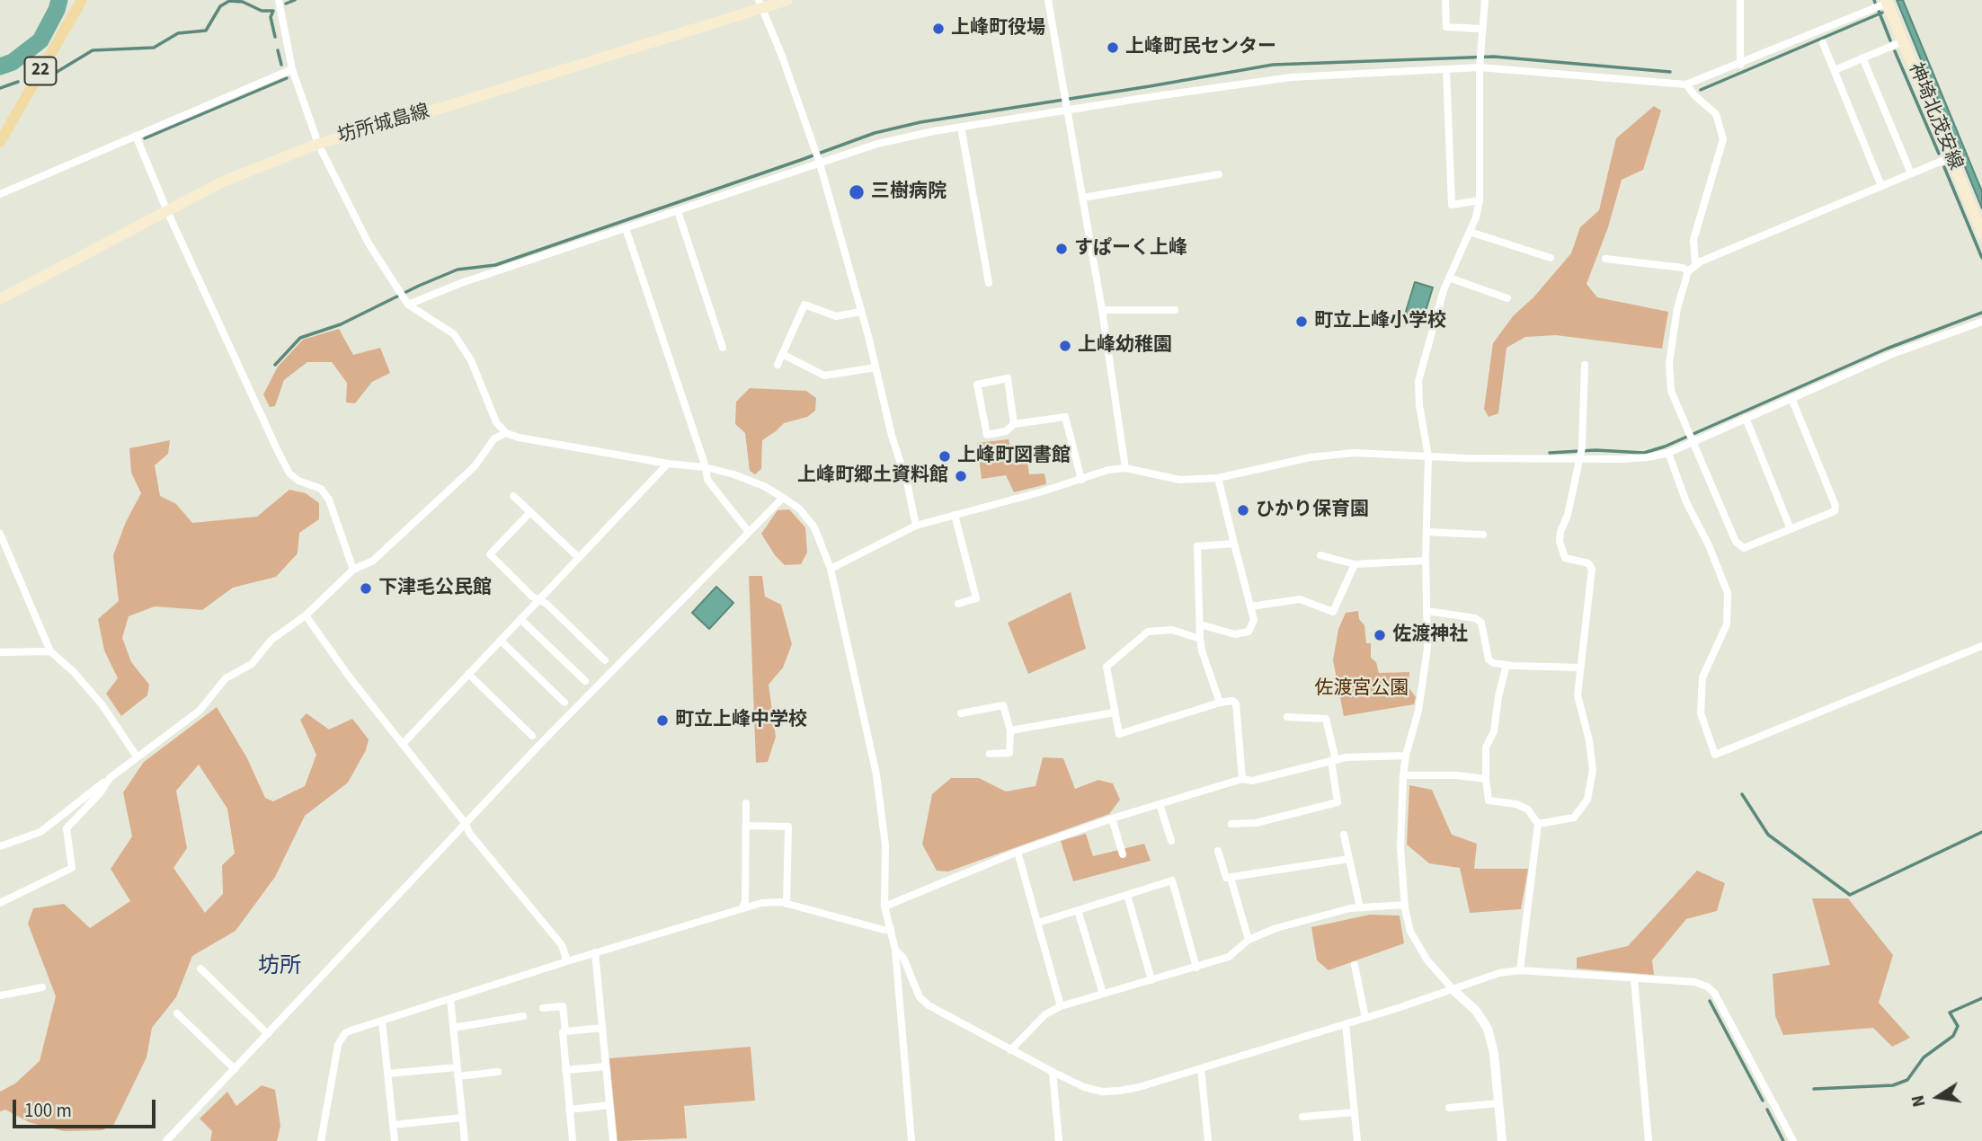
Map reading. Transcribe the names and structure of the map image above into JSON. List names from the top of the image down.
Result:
{
  "streets": {
    "main road": ["22", "神埼北茂安線", "坊所城島線"]
  },
  "districts": ["坊所"],
  "parks": ["佐渡宮公園"],
  "places": [
    "上峰町役場",
    "上峰町民センター",
    "三樹病院",
    "すぱーく上峰",
    "町立上峰小学校",
    "上峰幼稚園",
    "上峰町図書館",
    "上峰町郷土資料館",
    "ひかり保育園",
    "下津毛公民館",
    "佐渡神社",
    "町立上峰中学校"
  ],
  "scale_bar": "100 m",
  "north": "left"
}
